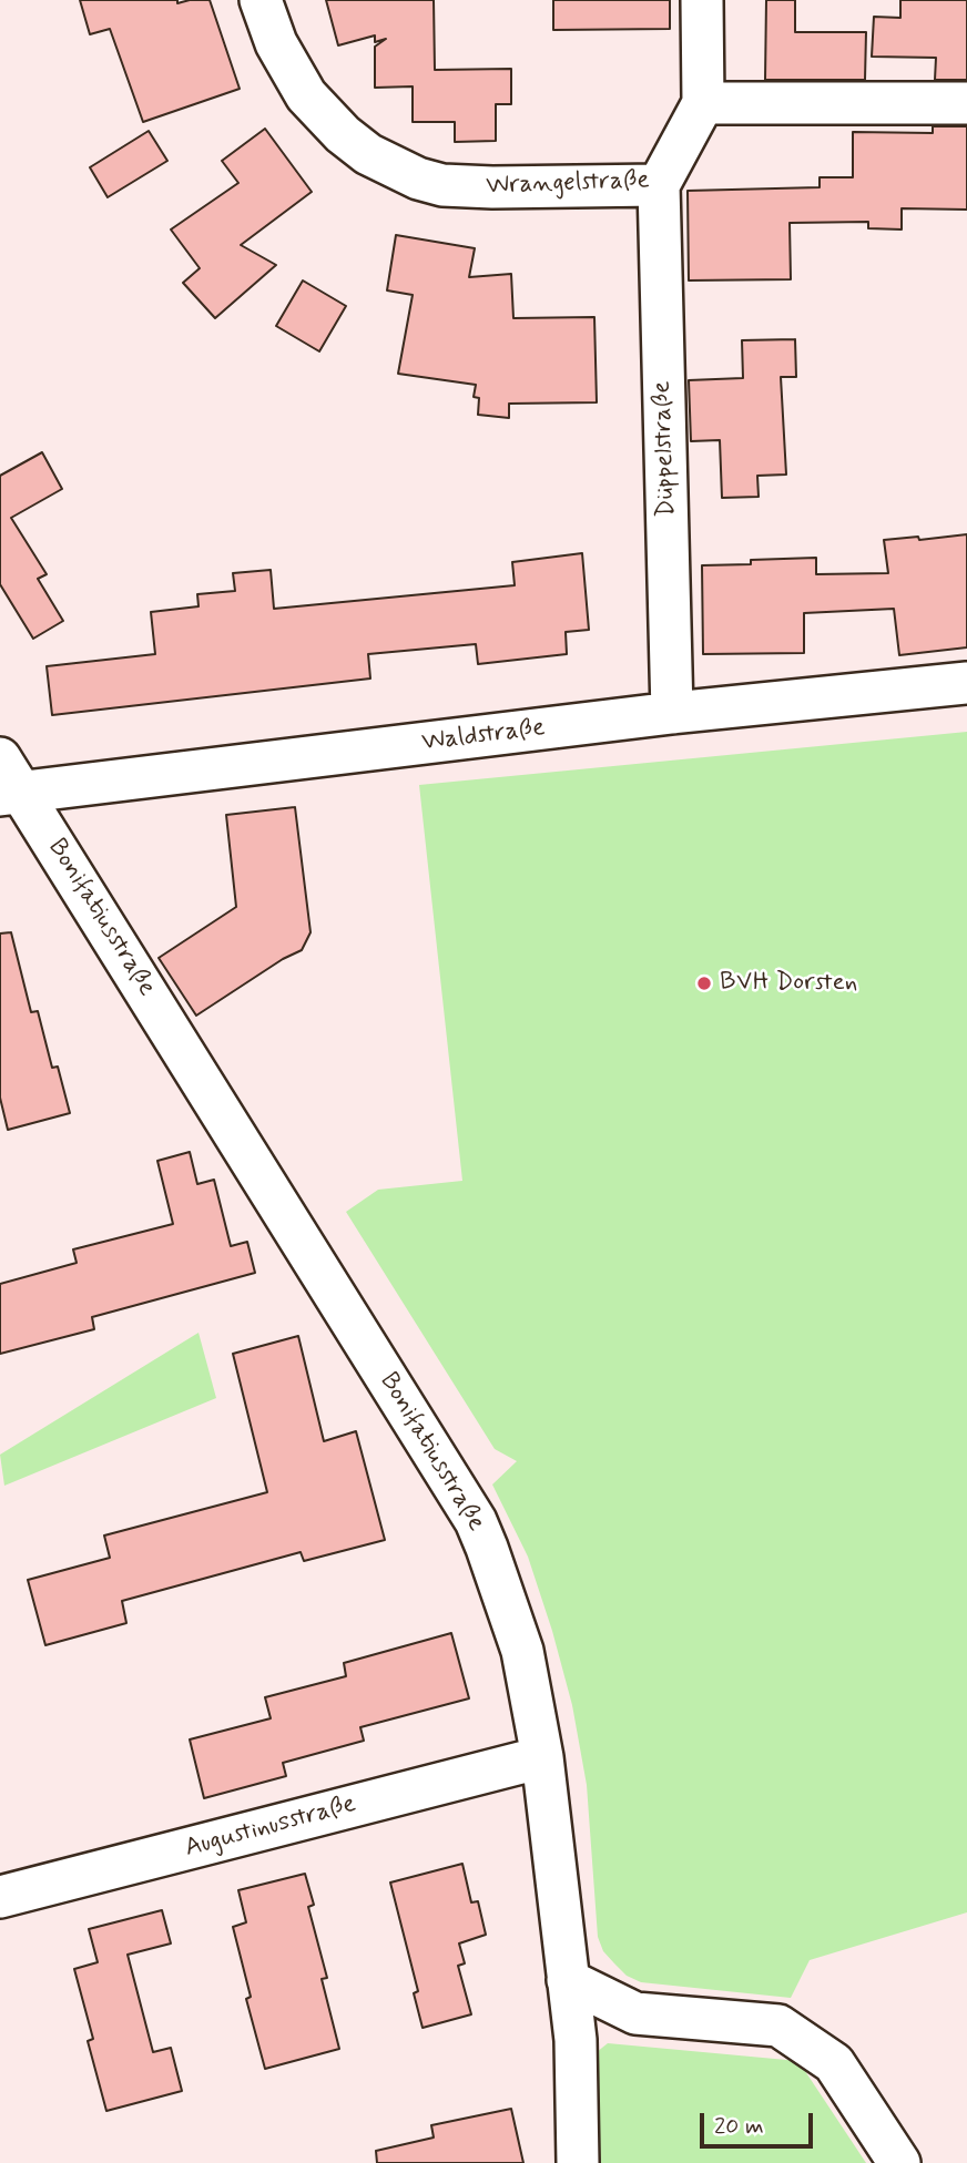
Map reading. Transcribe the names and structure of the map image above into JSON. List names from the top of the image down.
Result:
{
  "streets": {
    "street": [
      "Wrangelstraße",
      "Düppelstraße",
      "Waldstraße",
      "Bonifatiusstraße",
      "Augustinusstraße"
    ]
  },
  "crossings": [
    ["Wrangelstraße", "Düppelstraße"],
    ["Düppelstraße", "Waldstraße"],
    ["Waldstraße", "Bonifatiusstraße"],
    ["Bonifatiusstraße", "Augustinusstraße"]
  ],
  "places": ["BVH Dorsten"],
  "scale_bar": "20 m"
}
